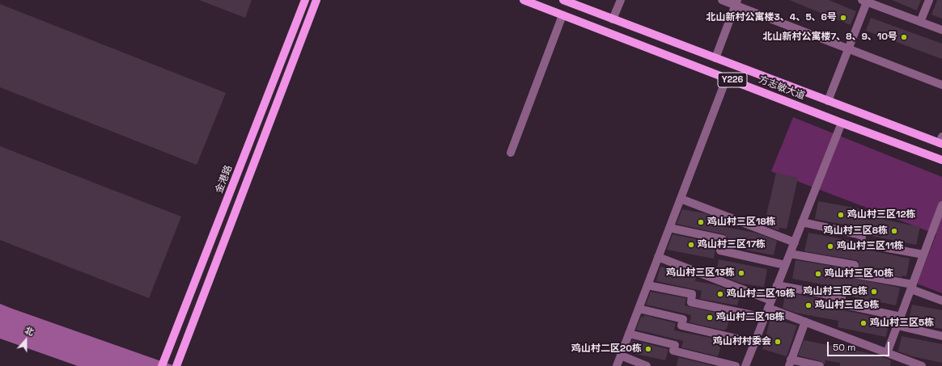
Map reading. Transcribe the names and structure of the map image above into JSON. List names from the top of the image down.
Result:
{
  "streets": {
    "main road": ["Y226", "方志敏大道", "金港路"]
  },
  "places": [
    "北山新村公寓楼3、4、5、6号",
    "北山新村公寓楼7、8、9、10号",
    "鸡山村三区12栋",
    "鸡山村三区18栋",
    "鸡山村三区8栋",
    "鸡山村三区17栋",
    "鸡山村三区11栋",
    "鸡山村三区13栋",
    "鸡山村三区10栋",
    "鸡山村三区6栋",
    "鸡山村二区19栋",
    "鸡山村三区9栋",
    "鸡山村二区18栋",
    "鸡山村三区5栋",
    "鸡山村村委会",
    "鸡山村二区20栋"
  ],
  "scale_bar": "50 m",
  "north": "top"
}
